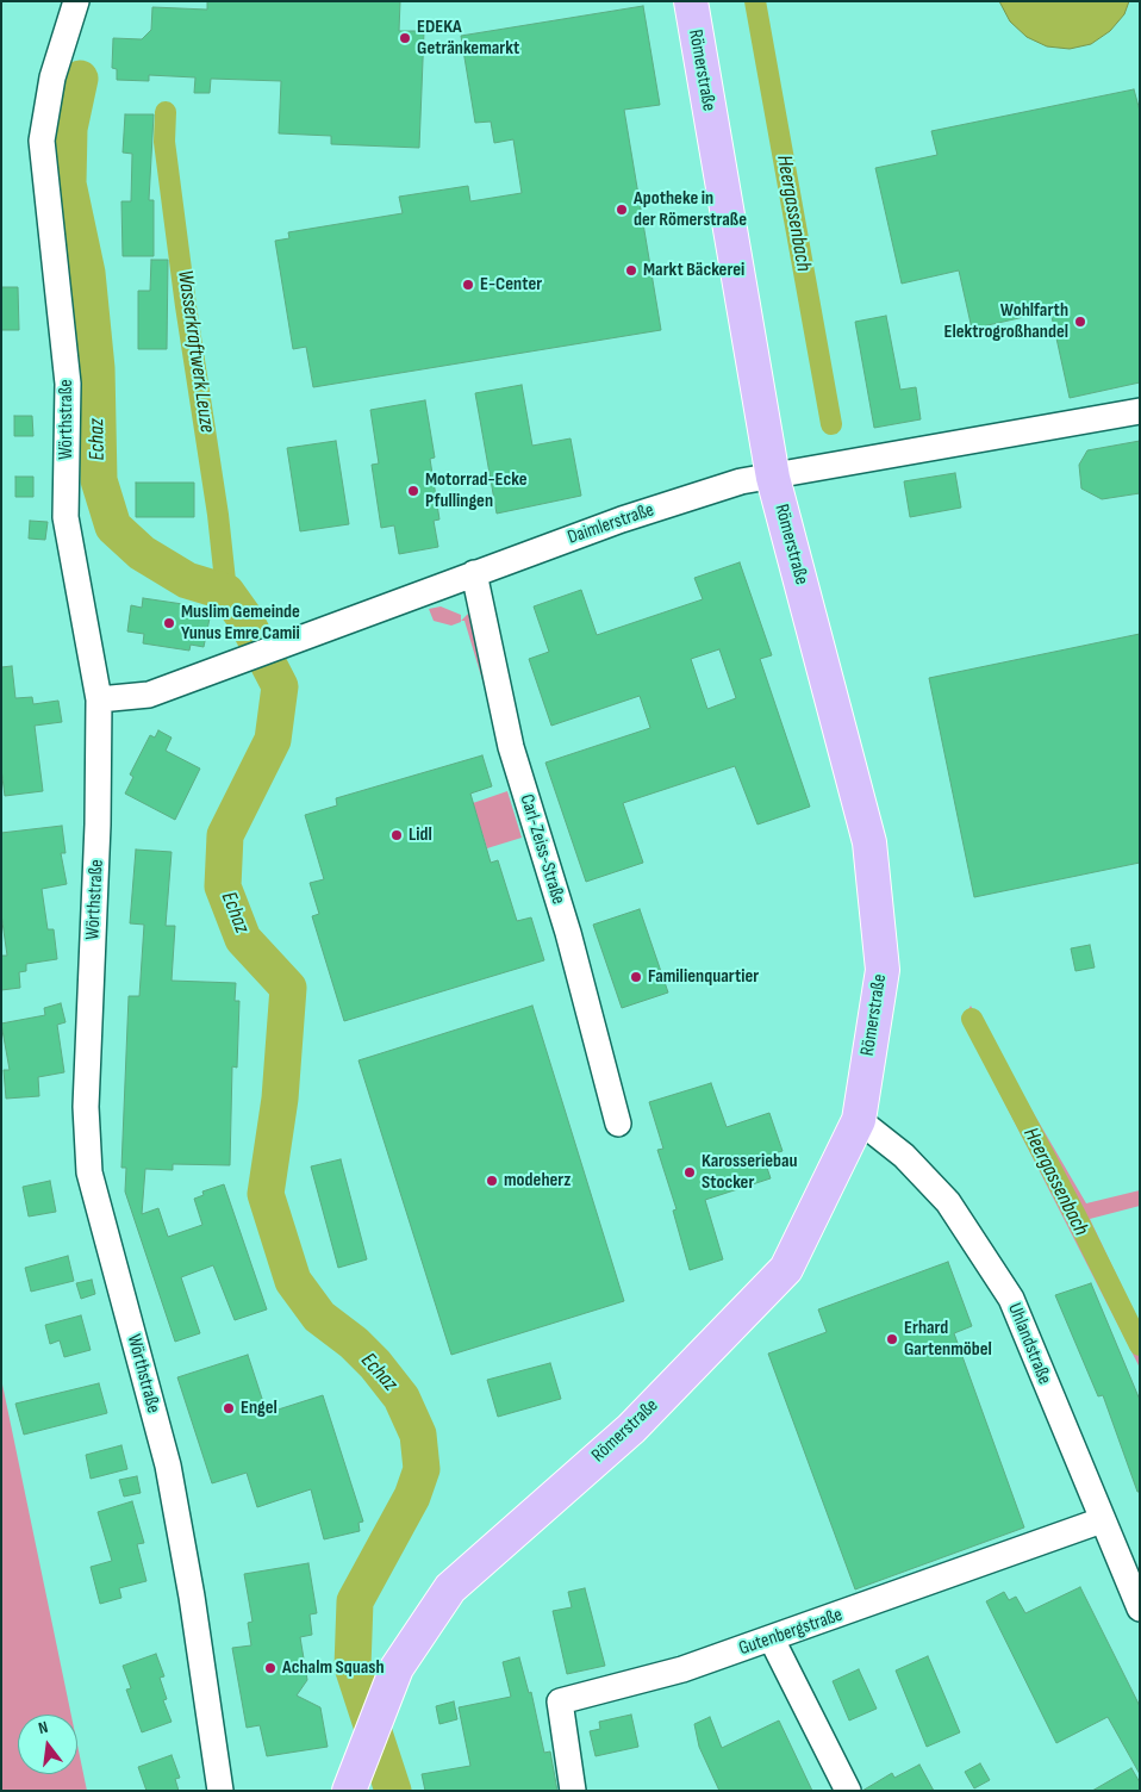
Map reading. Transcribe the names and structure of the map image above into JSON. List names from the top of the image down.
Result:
{
  "streets": {
    "main road": ["Römerstraße"],
    "street": [
      "Wörthstraße",
      "Daimlerstraße",
      "Carl-Zeiss-Straße",
      "Uhlandstraße",
      "Gutenbergstraße"
    ]
  },
  "crossings": [
    ["Römerstraße", "Daimlerstraße"],
    ["Römerstraße", "Uhlandstraße"],
    ["Wörthstraße", "Daimlerstraße"],
    ["Daimlerstraße", "Carl-Zeiss-Straße"],
    ["Uhlandstraße", "Gutenbergstraße"]
  ],
  "water": ["Heergassenbach", "Wasserkraftwerk Leuze", "Echaz"],
  "places": [
    "EDEKA Getränkemarkt",
    "Apotheke in der Römerstraße",
    "Markt Bäckerei",
    "E-Center",
    "Wohlfarth Elektrogroßhandel",
    "Motorrad-Ecke Pfullingen",
    "Muslim Gemeinde Yunus Emre Camii",
    "Lidl",
    "Familienquartier",
    "Karosseriebau Stocker",
    "modeherz",
    "Erhard Gartenmöbel",
    "Engel",
    "Achalm Squash"
  ],
  "north": "top"
}
